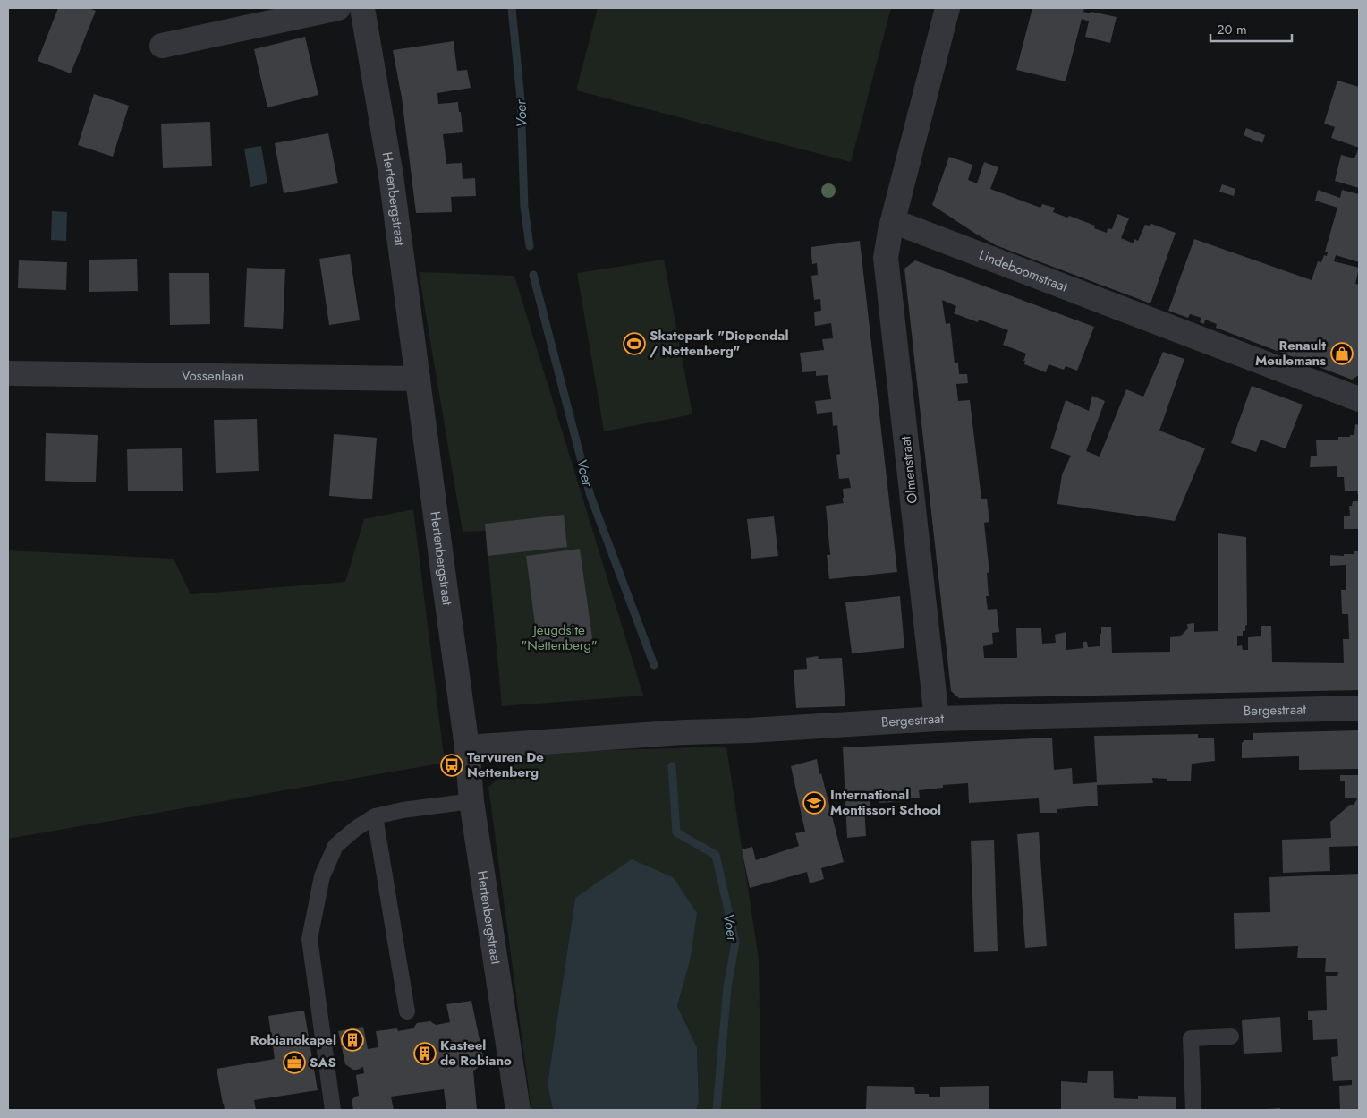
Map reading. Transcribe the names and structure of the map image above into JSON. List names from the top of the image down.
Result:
{
  "streets": {
    "street": [
      "Hertenbergstraat",
      "Lindeboomstraat",
      "Vossenlaan",
      "Olmenstraat",
      "Bergestraat"
    ]
  },
  "crossings": [
    ["Hertenbergstraat", "Vossenlaan"],
    ["Hertenbergstraat", "Bergestraat"],
    ["Lindeboomstraat", "Olmenstraat"],
    ["Olmenstraat", "Bergestraat"]
  ],
  "water": ["Voer"],
  "parks": ["Jeugdsite \"Nettenberg\""],
  "places": {
    "sports": ["Skatepark \"Diependal / Nettenberg\""],
    "shop": ["Renault Meulemans"],
    "bus stop": ["Tervuren De Nettenberg"],
    "school or university": ["International Montissori School"],
    "building": ["Robianokapel", "Kasteel de Robiano"],
    "office": ["SAS"]
  },
  "scale_bar": "20 m"
}
